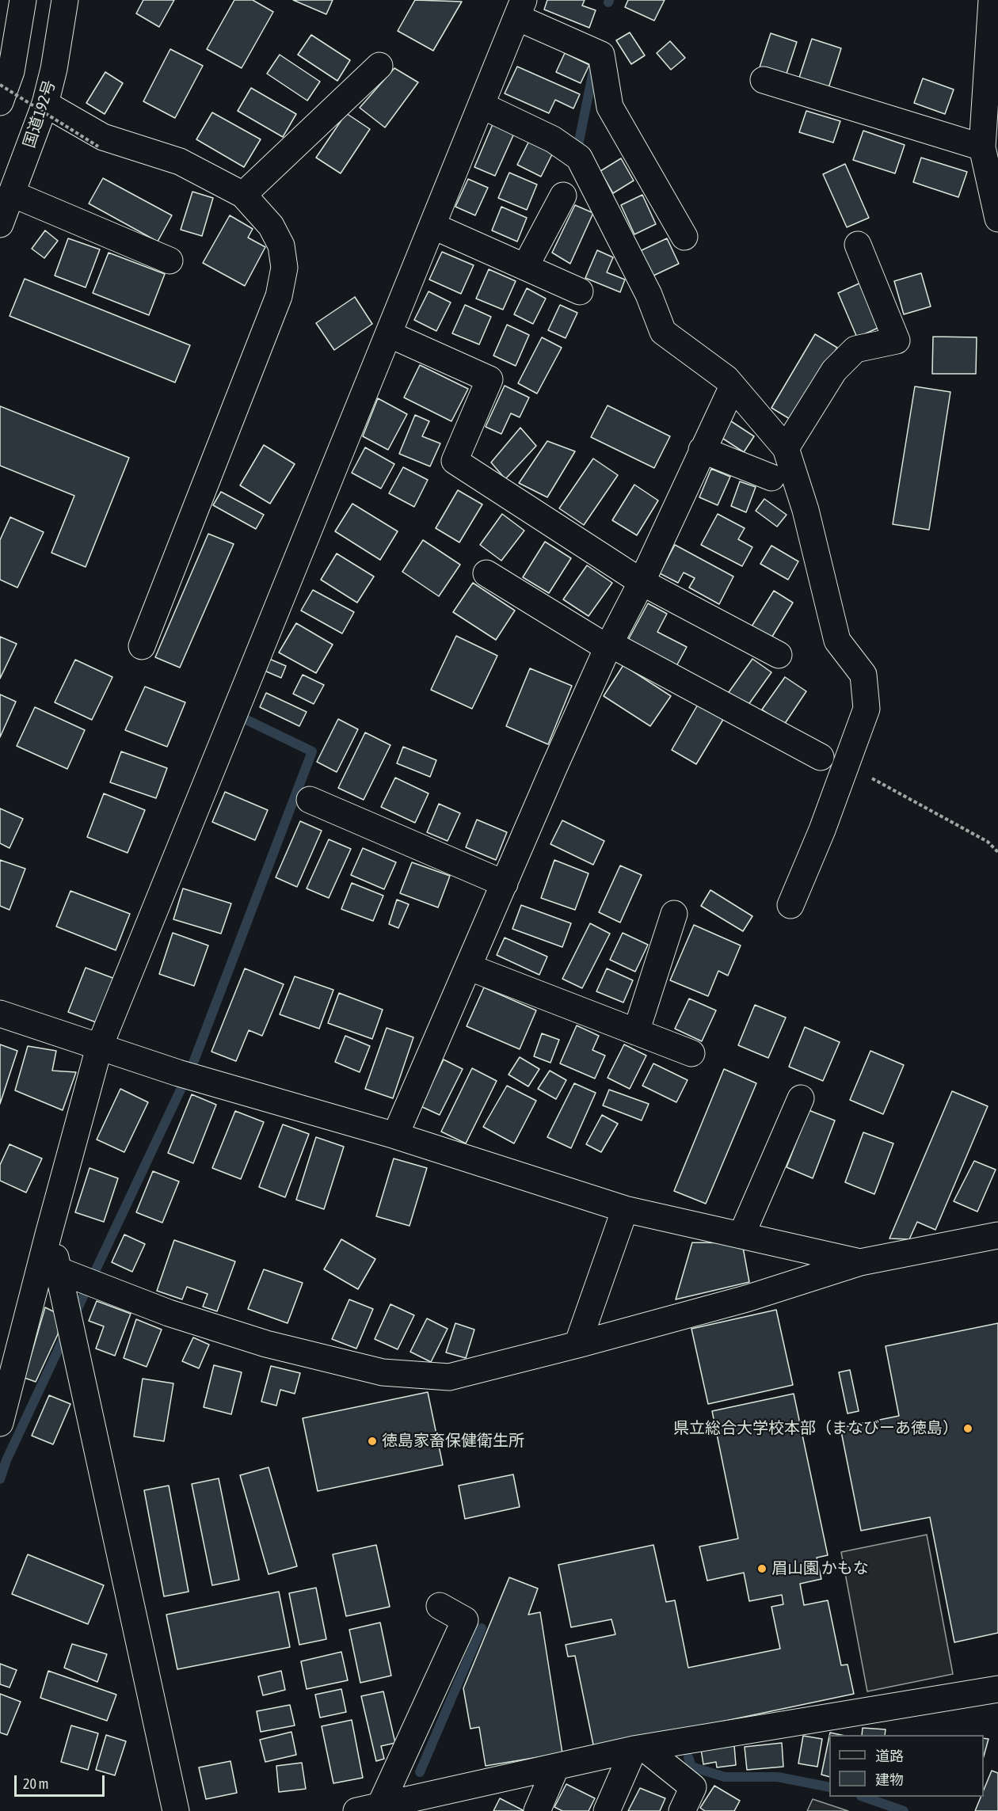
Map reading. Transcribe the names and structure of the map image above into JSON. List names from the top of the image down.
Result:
{
  "streets": {
    "main road": ["国道192号"]
  },
  "places": ["県立総合大学校本部（まなびーあ徳島）", "徳島家畜保健衛生所", "眉山園 かもな"],
  "legend": ["道路", "建物"],
  "scale_bar": "20 m"
}
